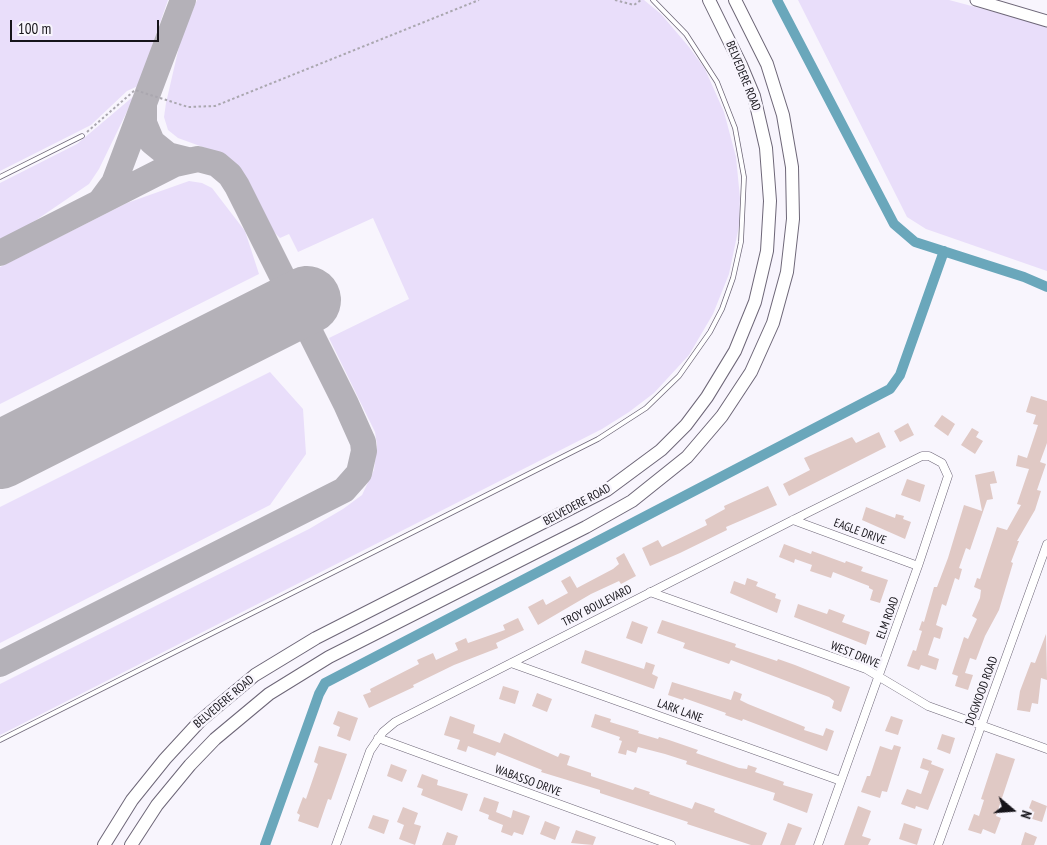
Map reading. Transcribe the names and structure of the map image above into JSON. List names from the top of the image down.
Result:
{
  "streets": {
    "main road": ["BELVEDERE ROAD"],
    "street": [
      "EAGLE DRIVE",
      "TROY BOULEVARD",
      "ELM ROAD",
      "WEST DRIVE",
      "DOGWOOD ROAD",
      "LARK LANE",
      "WABASSO DRIVE"
    ]
  },
  "crossings": [
    ["EAGLE DRIVE", "TROY BOULEVARD"],
    ["EAGLE DRIVE", "ELM ROAD"],
    ["TROY BOULEVARD", "ELM ROAD"],
    ["TROY BOULEVARD", "WEST DRIVE"],
    ["TROY BOULEVARD", "LARK LANE"],
    ["TROY BOULEVARD", "WABASSO DRIVE"],
    ["ELM ROAD", "WEST DRIVE"],
    ["ELM ROAD", "LARK LANE"],
    ["WEST DRIVE", "DOGWOOD ROAD"]
  ],
  "scale_bar": "100 m",
  "north": "right"
}
